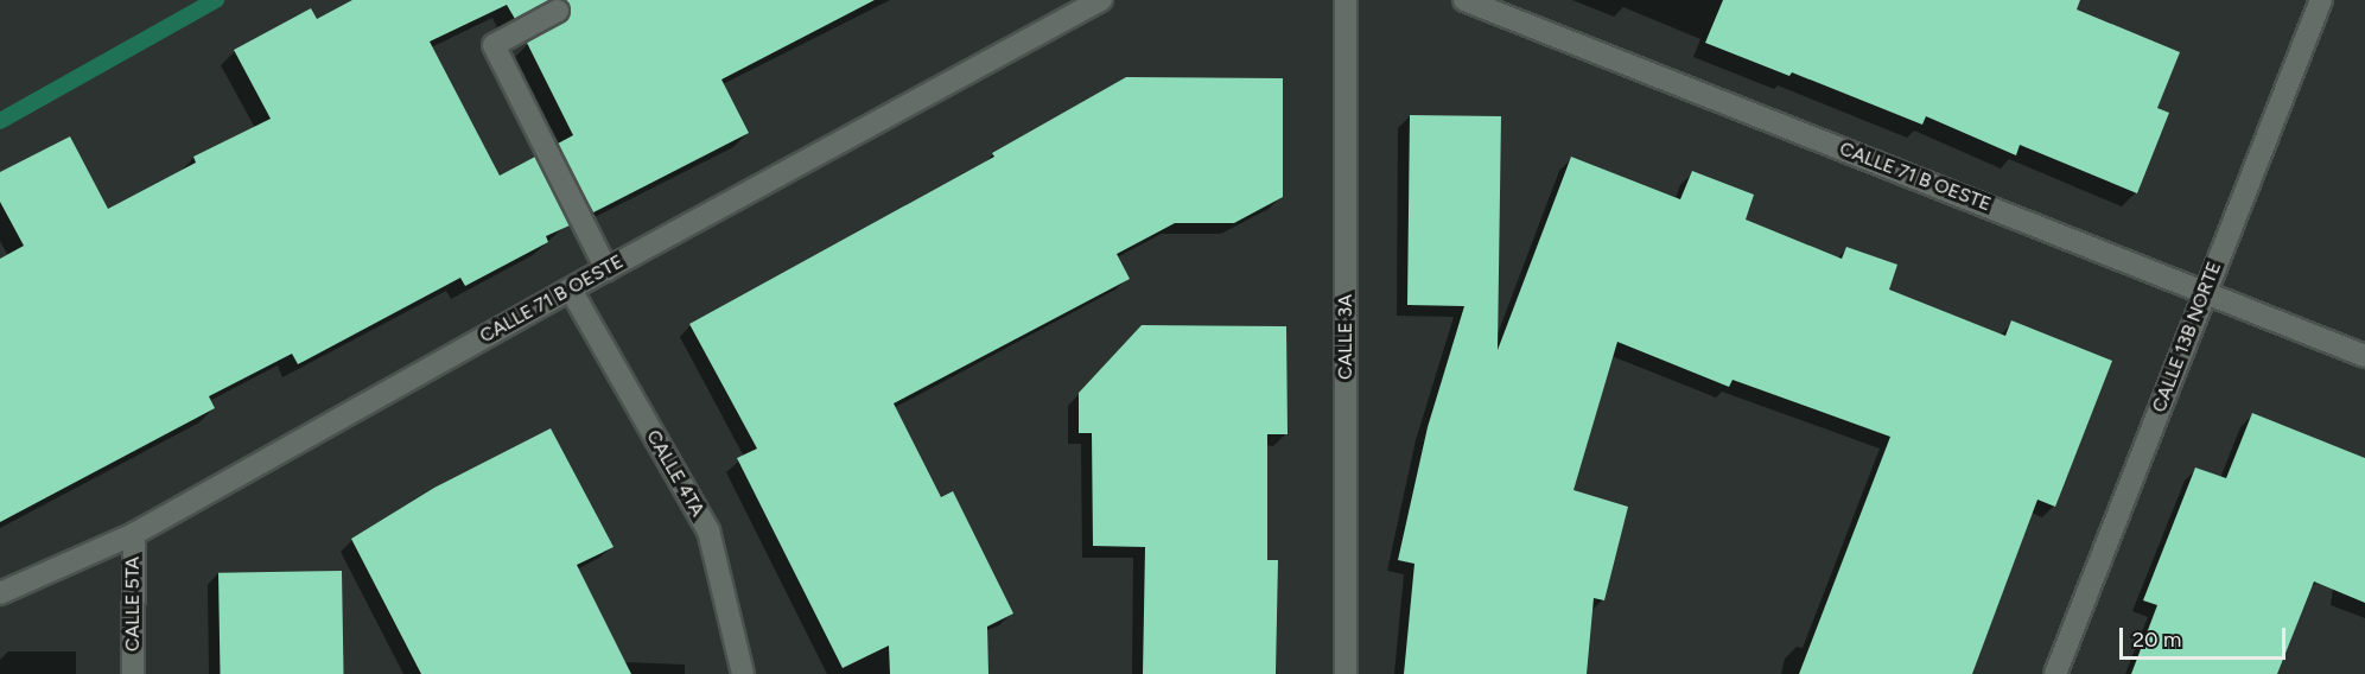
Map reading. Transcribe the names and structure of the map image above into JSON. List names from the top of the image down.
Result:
{
  "streets": {
    "street": [
      "CALLE 71 B OESTE",
      "CALLE 3A",
      "CALLE 13B NORTE",
      "CALLE 4TA",
      "CALLE 5TA"
    ]
  },
  "crossings": [
    ["CALLE 71 B OESTE", "CALLE 13B NORTE"],
    ["CALLE 71 B OESTE", "CALLE 4TA"],
    ["CALLE 71 B OESTE", "CALLE 5TA"]
  ],
  "scale_bar": "20 m"
}
